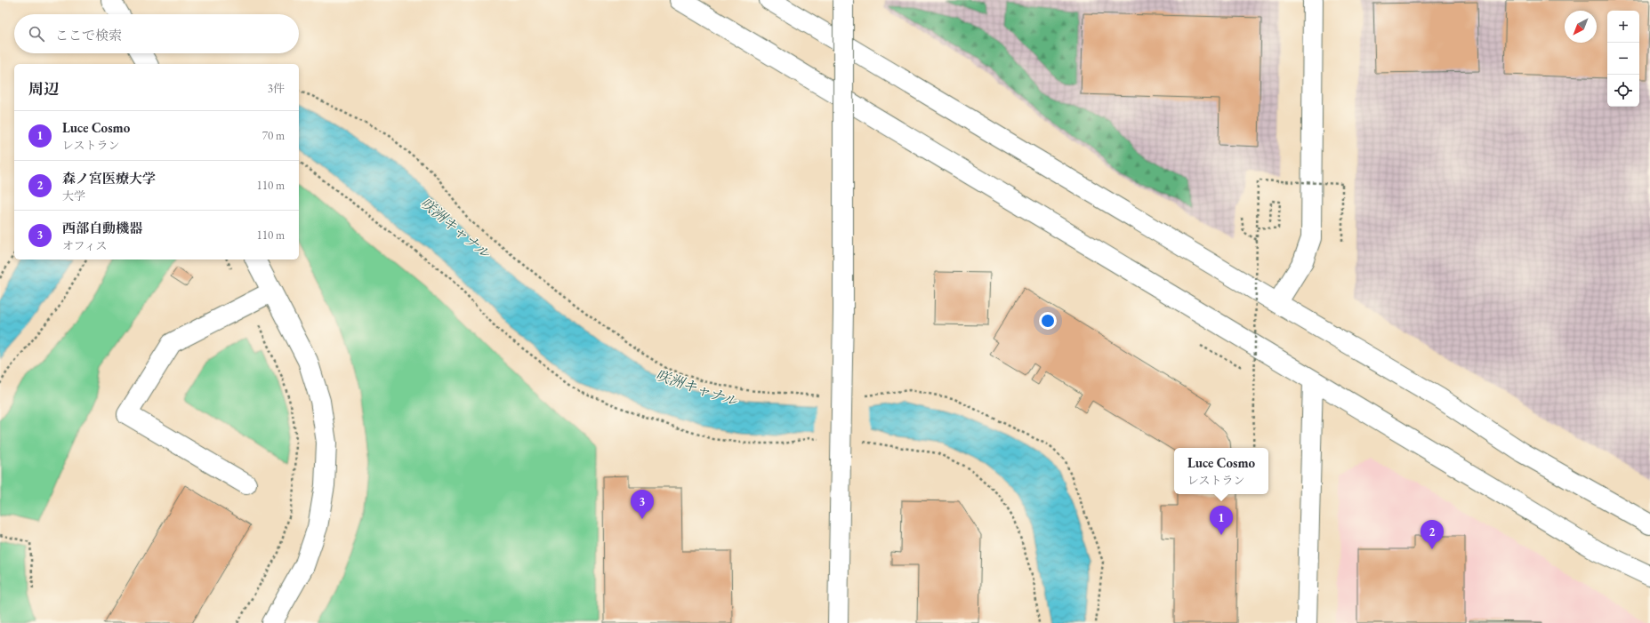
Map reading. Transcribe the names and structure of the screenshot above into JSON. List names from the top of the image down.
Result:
{
  "water": ["咲洲キャナル"],
  "north": "bottom left",
  "page": {
    "map_buttons": ["+", "−"],
    "search": "ここで検索",
    "heading": ["周辺", "3件"],
    "list": [
      {
        "mark": "1",
        "name": "Luce Cosmo",
        "note": "レストラン",
        "value": "70 m"
      },
      {
        "mark": "2",
        "name": "森ノ宮医療大学",
        "note": "大学",
        "value": "110 m"
      },
      {
        "mark": "3",
        "name": "西部自動機器",
        "note": "オフィス",
        "value": "110 m"
      }
    ],
    "popup": ["Luce Cosmo", "レストラン"],
    "pins": ["3", "1", "2"]
  }
}
